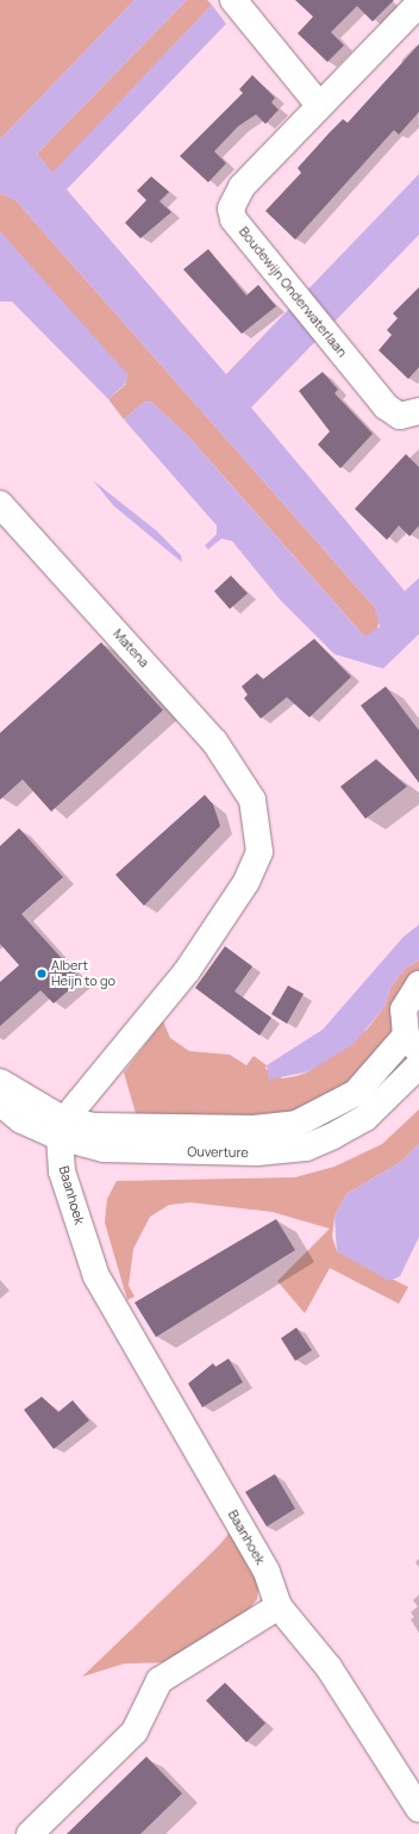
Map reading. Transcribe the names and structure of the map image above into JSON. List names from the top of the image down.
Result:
{
  "streets": {
    "street": [
      "Boudewijn Onderwaterlaan",
      "Matena",
      "Ouverture",
      "Baanhoek"
    ]
  },
  "crossings": [
    ["Matena", "Ouverture"],
    ["Matena", "Baanhoek"],
    ["Ouverture", "Baanhoek"]
  ],
  "places": ["Albert Heijn to go"]
}
